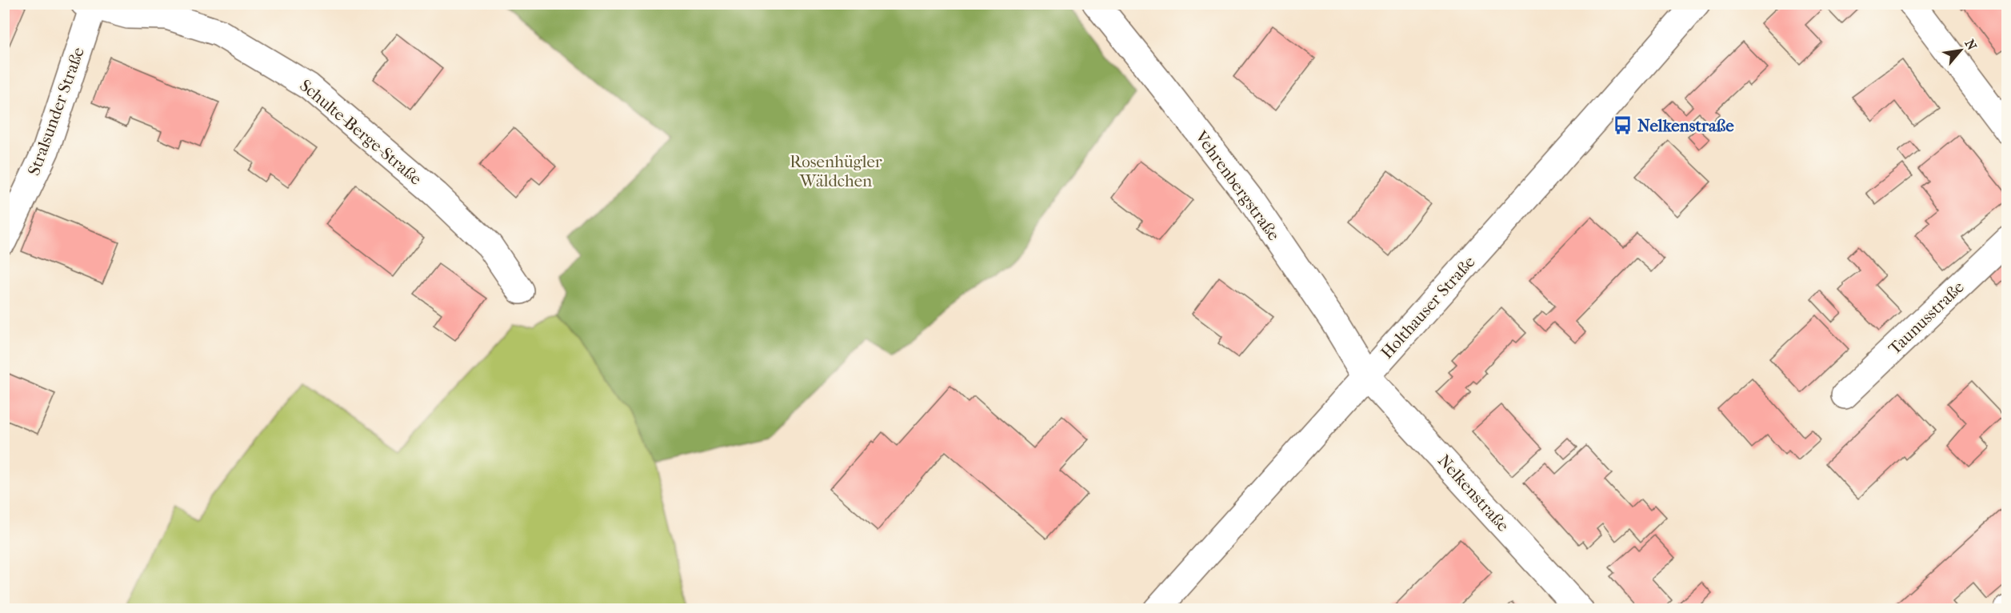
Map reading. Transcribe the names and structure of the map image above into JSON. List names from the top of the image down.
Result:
{
  "streets": {
    "street": [
      "Stralsunder Straße",
      "Schulte-Berge-Straße",
      "Vehrenbergstraße",
      "Holthauser Straße",
      "Taunusstraße",
      "Nelkenstraße"
    ]
  },
  "crossings": [
    ["Stralsunder Straße", "Schulte-Berge-Straße"],
    ["Vehrenbergstraße", "Holthauser Straße"],
    ["Vehrenbergstraße", "Nelkenstraße"],
    ["Holthauser Straße", "Nelkenstraße"]
  ],
  "parks": ["Rosenhügler Wäldchen"],
  "places": {
    "bus stop": ["Nelkenstraße"]
  },
  "north": "top right"
}
